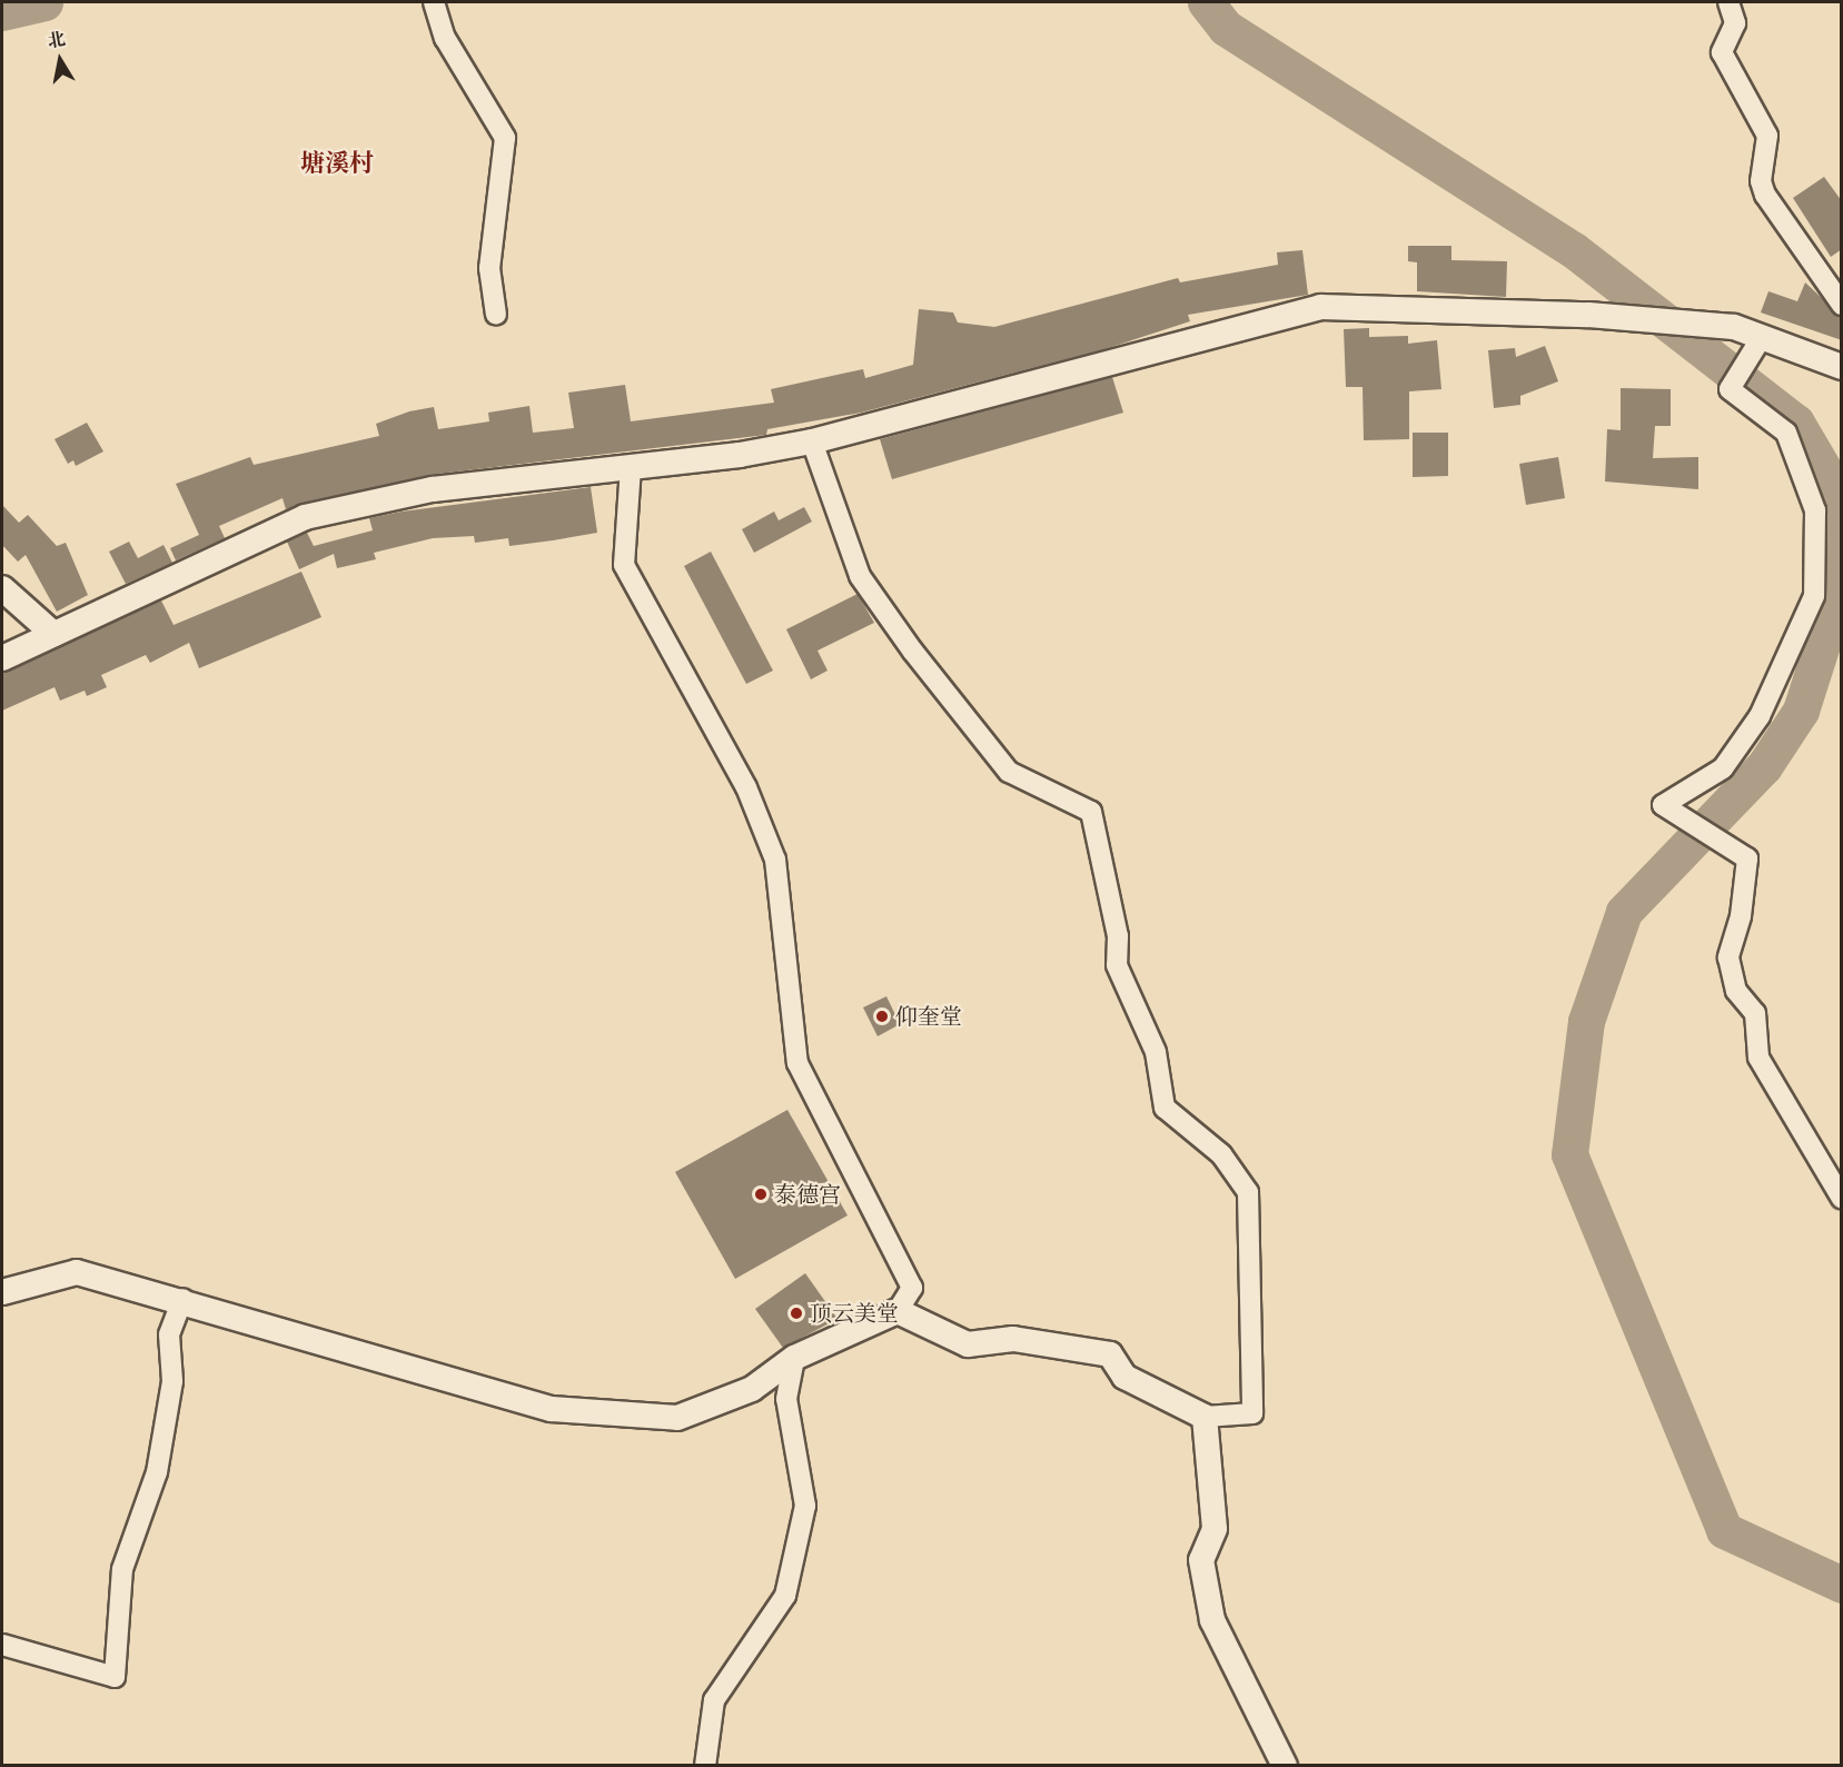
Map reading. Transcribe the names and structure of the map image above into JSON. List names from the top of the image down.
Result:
{
  "districts": ["塘溪村"],
  "places": ["仰奎堂", "泰德宫", "顶云美堂"],
  "north": "top"
}
